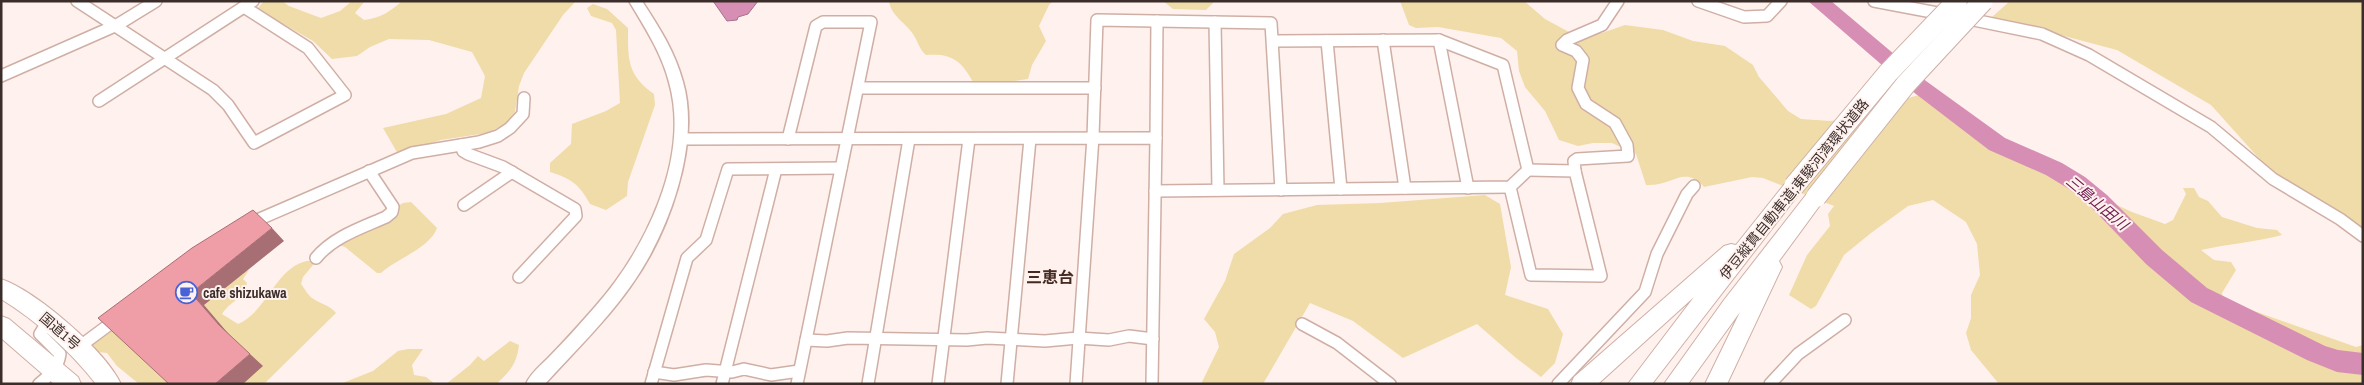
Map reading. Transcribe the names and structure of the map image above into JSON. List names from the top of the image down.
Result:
{
  "streets": {
    "highway": ["伊豆縦貫自動車道;東駿河湾環状道路", "国道1号"]
  },
  "districts": ["三恵台"],
  "water": ["三島山田川"],
  "places": {
    "cafe": ["cafe shizukawa"]
  }
}
